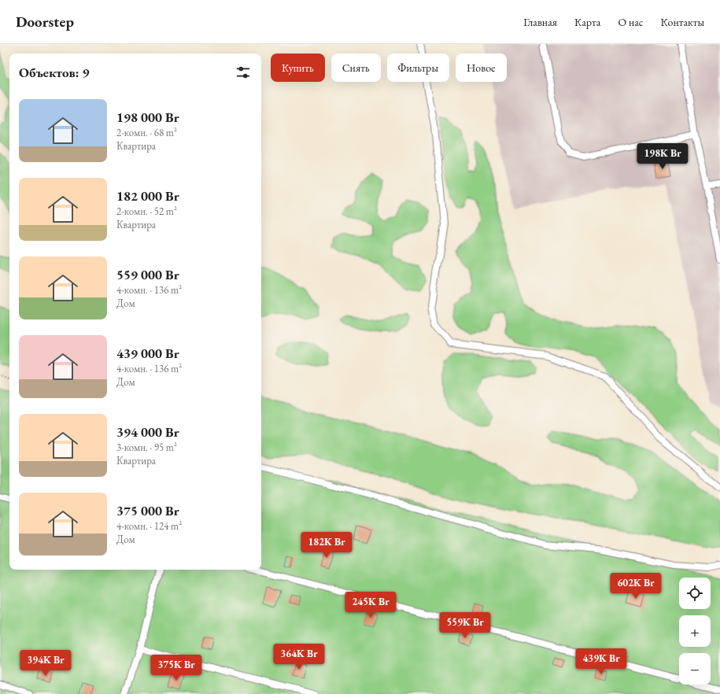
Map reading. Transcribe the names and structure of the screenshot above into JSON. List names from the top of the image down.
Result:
{
  "page": {
    "header": "Doorstep",
    "nav": [
      "Главная",
      "Карта",
      "О нас",
      "Контакты"
    ],
    "chip": [
      "Купить",
      "Снять",
      "Фильтры",
      "Новое"
    ],
    "heading": "Объектов: 9",
    "list": [
      {
        "name": "198 000 Br",
        "note": "2-комн. · 68 m² · Квартира"
      },
      {
        "name": "182 000 Br",
        "note": "2-комн. · 52 m² · Квартира"
      },
      {
        "name": "559 000 Br",
        "note": "4-комн. · 136 m² · Дом"
      },
      {
        "name": "439 000 Br",
        "note": "4-комн. · 136 m² · Дом"
      },
      {
        "name": "394 000 Br",
        "note": "3-комн. · 95 m² · Квартира"
      },
      {
        "name": "375 000 Br",
        "note": "4-комн. · 124 m² · Дом"
      }
    ],
    "price": [
      "198K Br",
      "182K Br",
      "602K Br",
      "245K Br",
      "559K Br",
      "364K Br",
      "439K Br",
      "394K Br",
      "375K Br"
    ],
    "map_buttons": ["+", "−"]
  }
}
